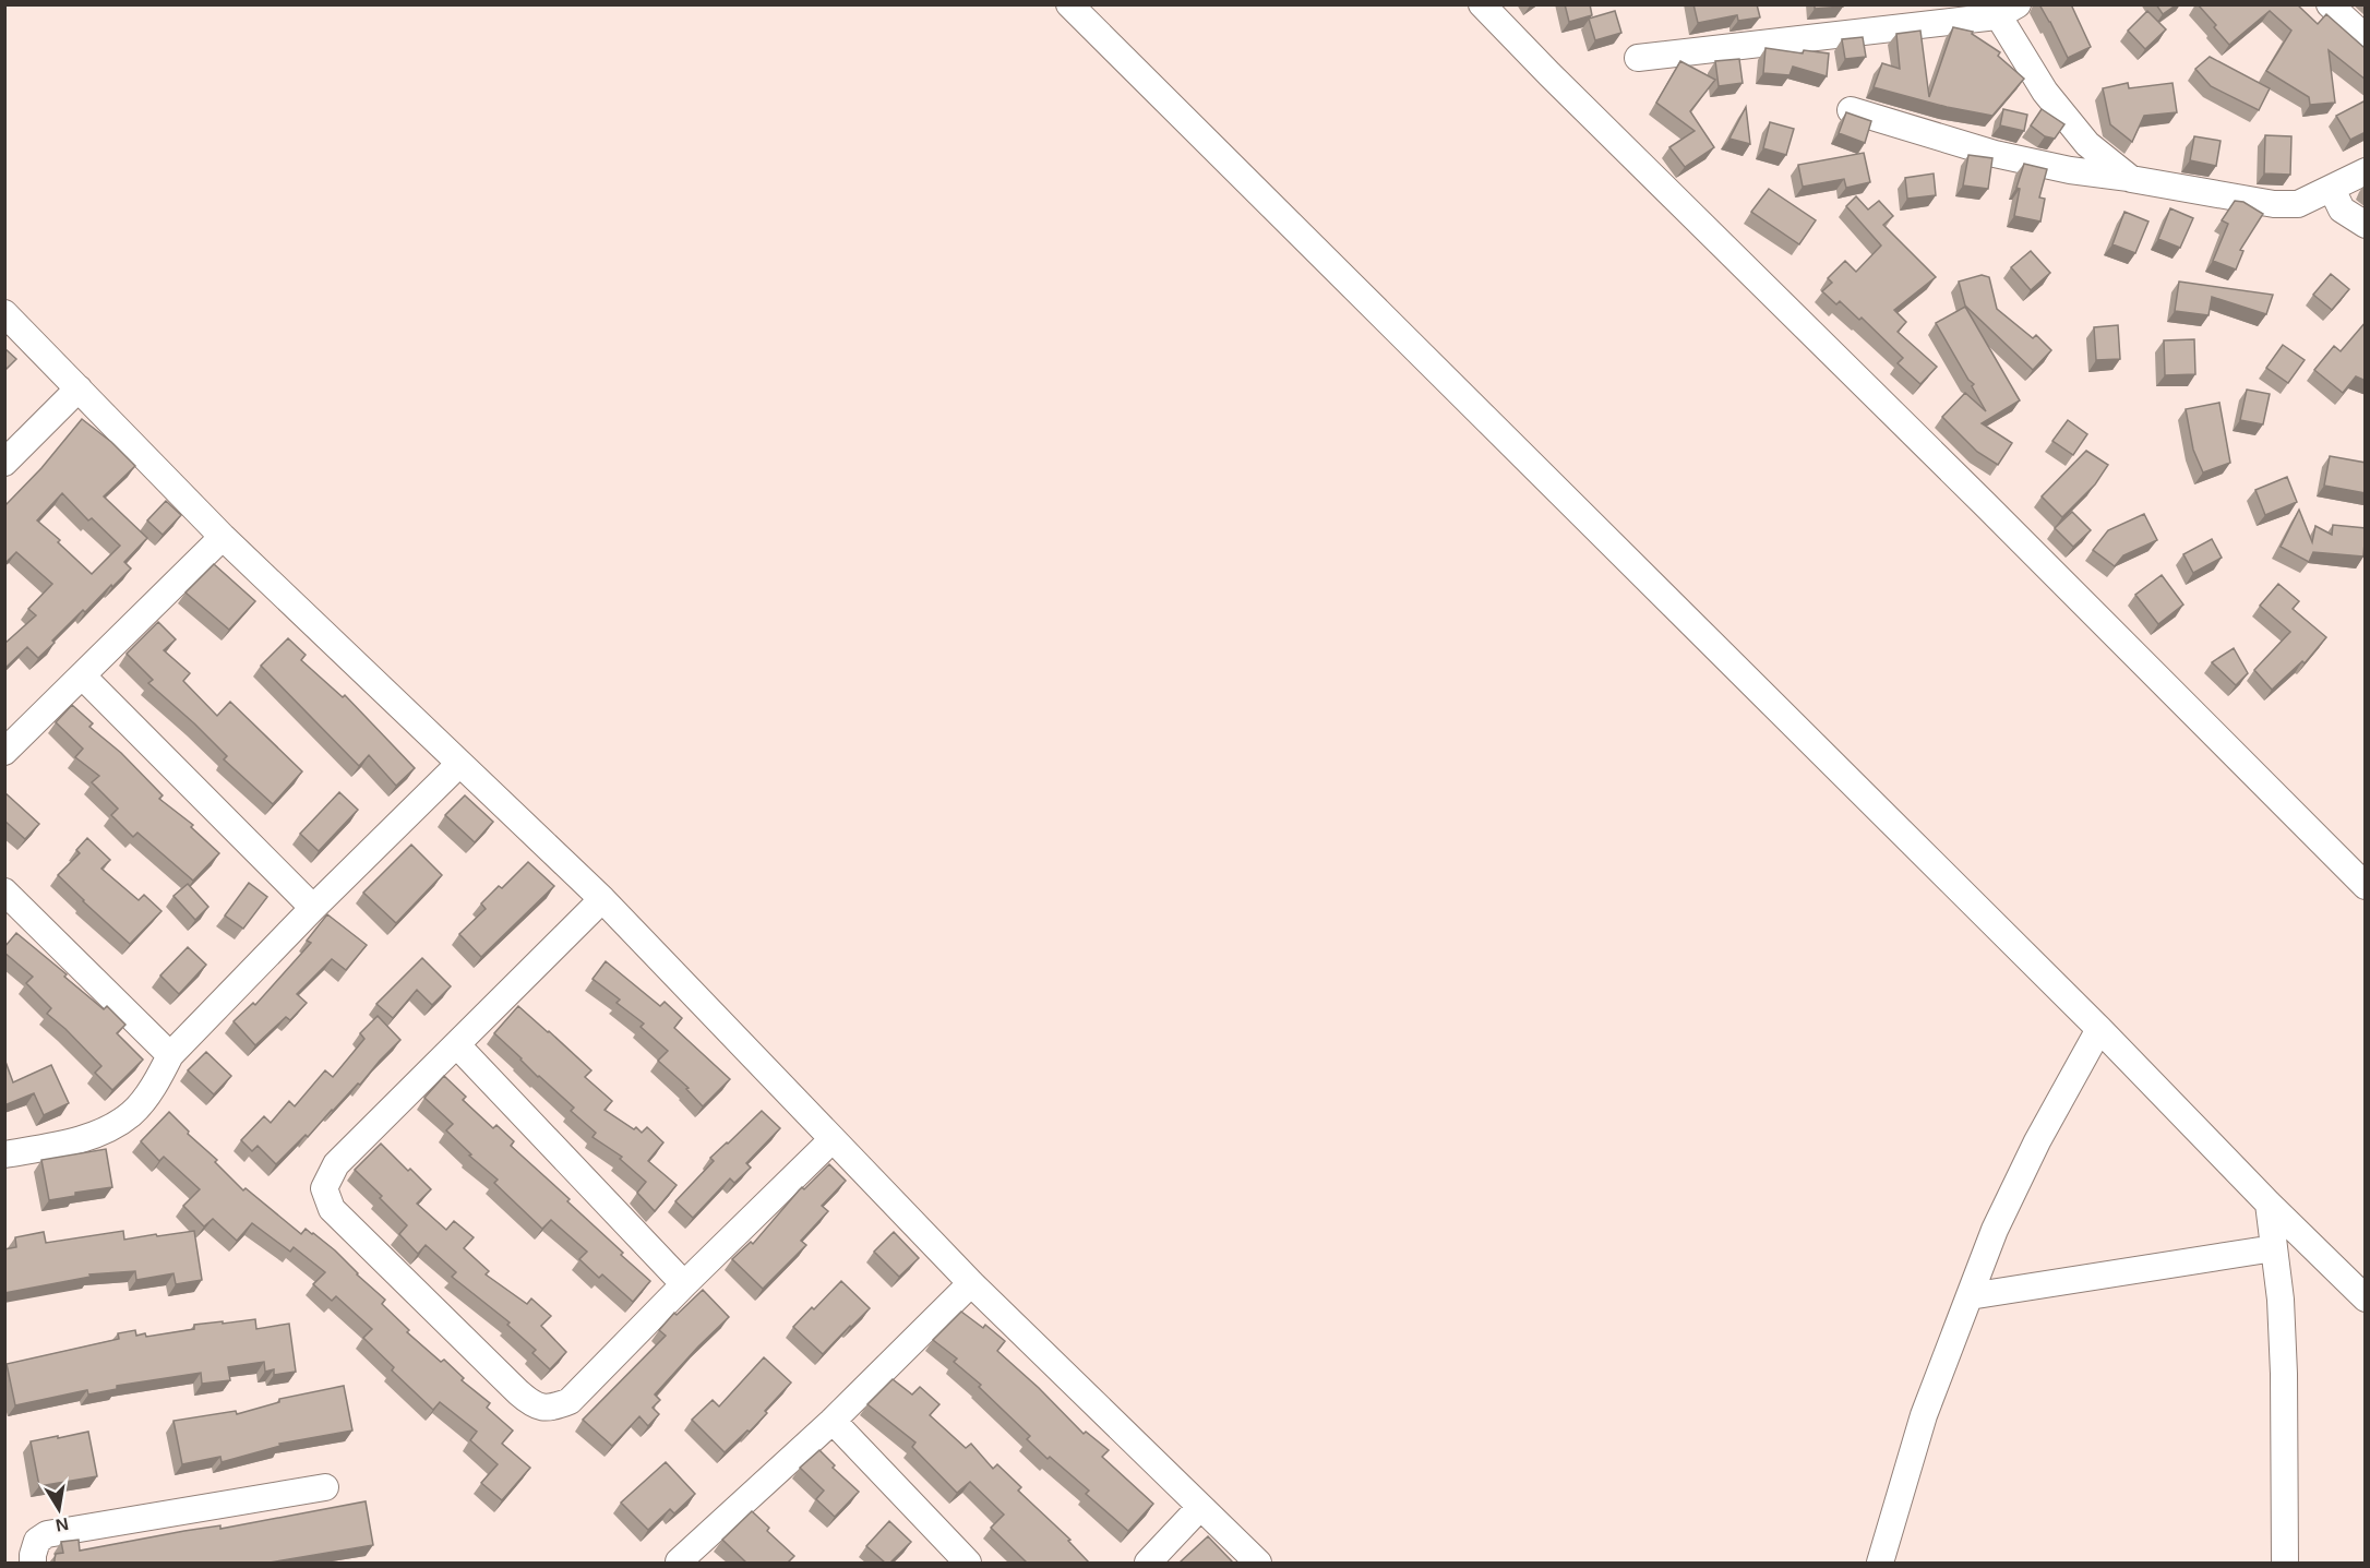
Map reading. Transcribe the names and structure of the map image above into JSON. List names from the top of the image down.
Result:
{
  "north": "bottom"
}
